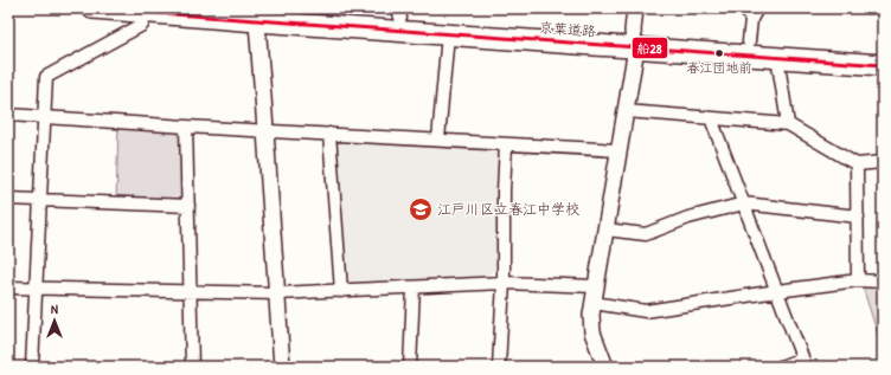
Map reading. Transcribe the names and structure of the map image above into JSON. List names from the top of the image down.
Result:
{
  "streets": {
    "highway": ["京葉道路"]
  },
  "places": {
    "other": ["春江団地前"],
    "school or university": ["江戸川区立春江中学校"]
  },
  "lines": ["transit line 船28"],
  "north": "top"
}
